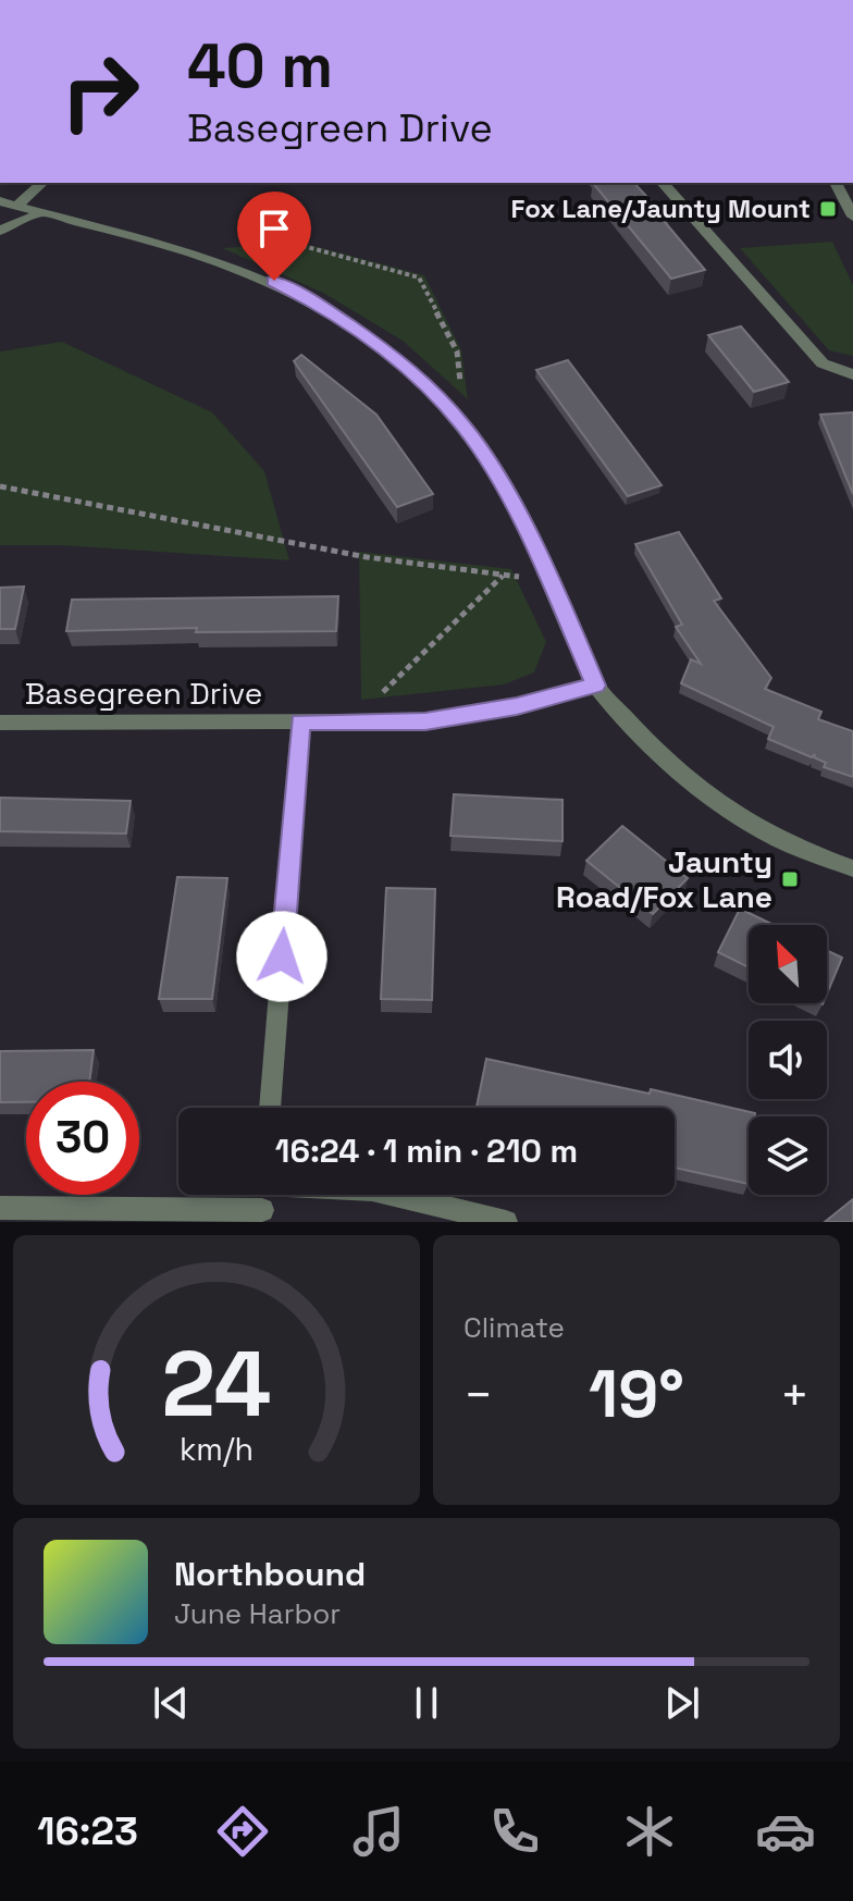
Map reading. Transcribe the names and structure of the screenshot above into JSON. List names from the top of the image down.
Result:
{
  "streets": {
    "street": ["Basegreen Drive"]
  },
  "places": {
    "transit": ["Fox Lane/Jaunty Mount", "Jaunty Road/Fox Lane"]
  },
  "north": "top left",
  "page": {
    "turn": ["40 m", "Basegreen Drive"],
    "limit": "30",
    "trip": "16:24 · 1 min · 210 m",
    "tile": "Climate",
    "heat": ["−", "19°", "+"],
    "song": ["Northbound", "June Harbor"],
    "tabs": "16:23",
    "gauge": ["24", "km/h"]
  }
}
